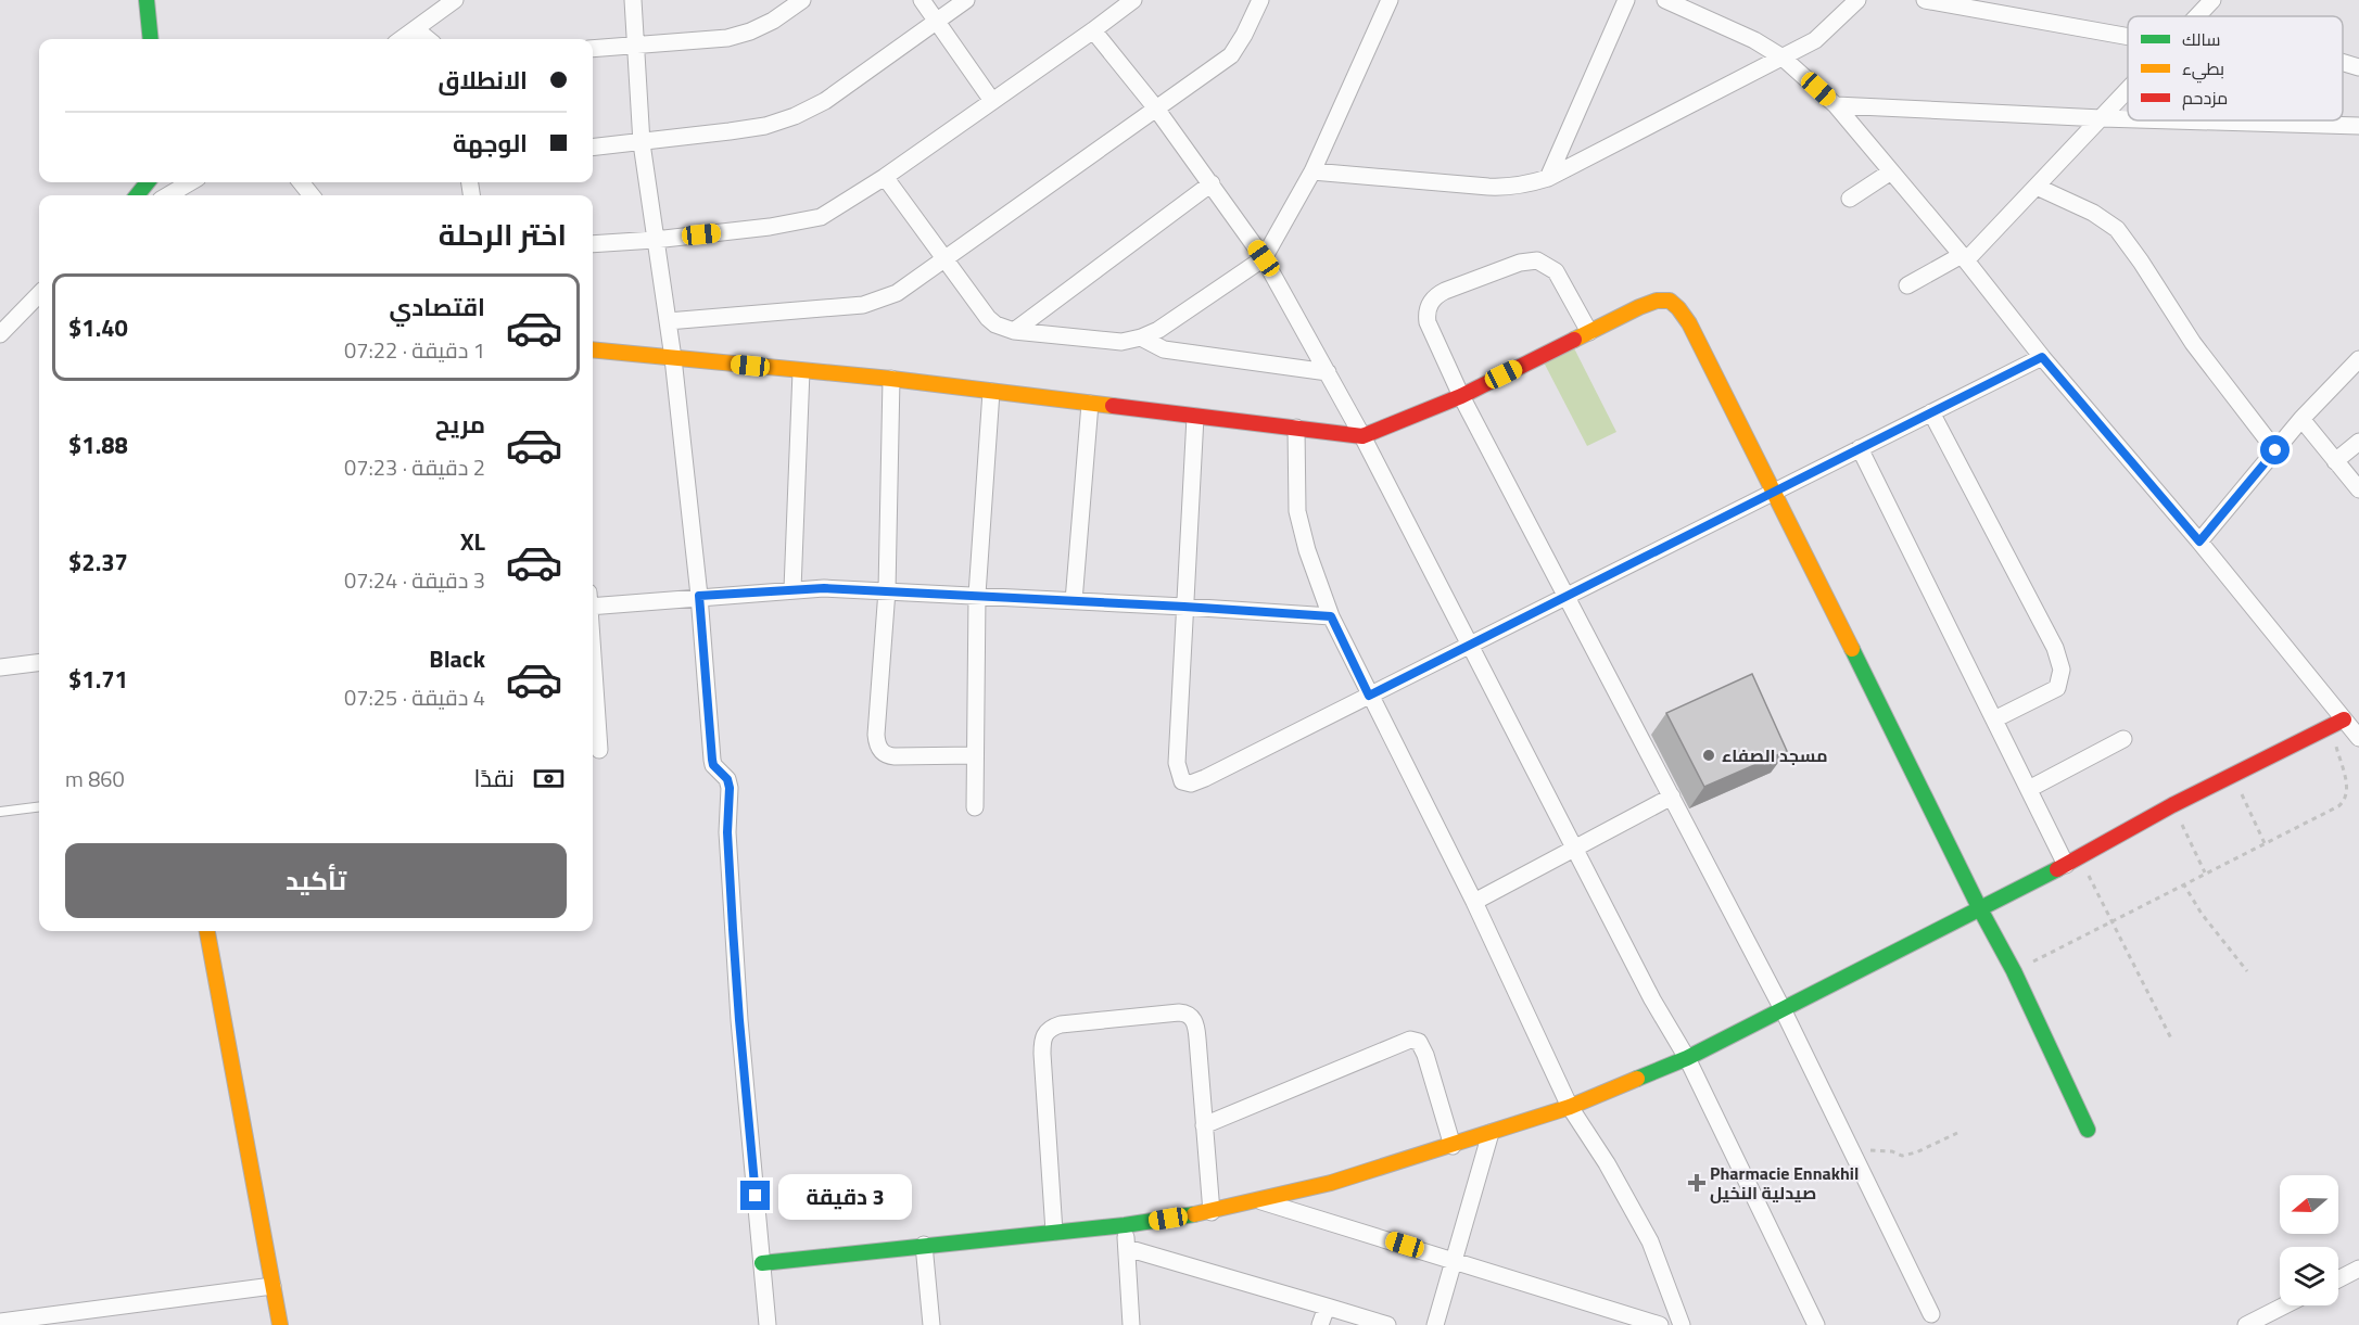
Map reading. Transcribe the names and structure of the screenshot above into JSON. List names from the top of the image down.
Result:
{
  "places": {
    "other": ["مسجد الصفاء"],
    "health": ["Pharmacie Ennakhil صيدلية النخيل"]
  },
  "legend": ["سالك", "بطيء", "مزدحم"],
  "north": "left",
  "page": {
    "banner": ["الانطلاق", "الوجهة"],
    "heading": "اختر الرحلة",
    "list": [
      {
        "name": "اقتصادي",
        "note": "1 دقيقة · 07:22",
        "value": "$1.40"
      },
      {
        "name": "مريح",
        "note": "2 دقيقة · 07:23",
        "value": "$1.88"
      },
      {
        "name": "XL",
        "note": "3 دقيقة · 07:24",
        "value": "$2.37"
      },
      {
        "name": "Black",
        "note": "4 دقيقة · 07:25",
        "value": "$1.71"
      }
    ],
    "pay": ["نقدًا", "860 m"],
    "buttons": "تأكيد",
    "bubble": "3 دقيقة"
  }
}
